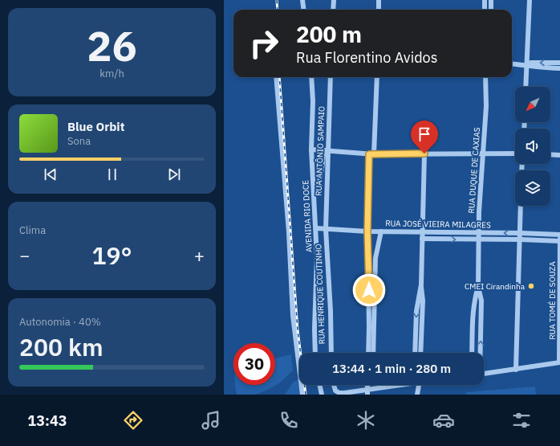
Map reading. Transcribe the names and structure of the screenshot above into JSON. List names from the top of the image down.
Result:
{
  "streets": {
    "street": [
      "RUA ANTÔNIO SAMPAIO",
      "RUA DUQUE DE CAXIAS",
      "AVENIDA RIO DOCE",
      "RUA JOSÉ VIEIRA MILAGRES",
      "RUA HENRIQUE COUTINHO",
      "RUA TOMÉ DE SOUZA"
    ]
  },
  "crossings": [
    ["RUA ANTÔNIO SAMPAIO", "RUA JOSÉ VIEIRA MILAGRES"],
    ["RUA ANTÔNIO SAMPAIO", "RUA HENRIQUE COUTINHO"],
    ["RUA DUQUE DE CAXIAS", "RUA JOSÉ VIEIRA MILAGRES"],
    ["AVENIDA RIO DOCE", "RUA JOSÉ VIEIRA MILAGRES"],
    ["RUA JOSÉ VIEIRA MILAGRES", "RUA HENRIQUE COUTINHO"]
  ],
  "places": ["CMEI Cirandinha"],
  "north": "bottom left",
  "page": {
    "tile": [
      ["26", "km/h"],
      "Clima",
      ["Autonomia · 40%", "200 km"]
    ],
    "turn": ["200 m", "Rua Florentino Avidos"],
    "song": ["Blue Orbit", "Sona"],
    "heat": ["−", "19°", "+"],
    "limit": "30",
    "trip": "13:44 · 1 min · 280 m",
    "tabs": "13:43"
  }
}
